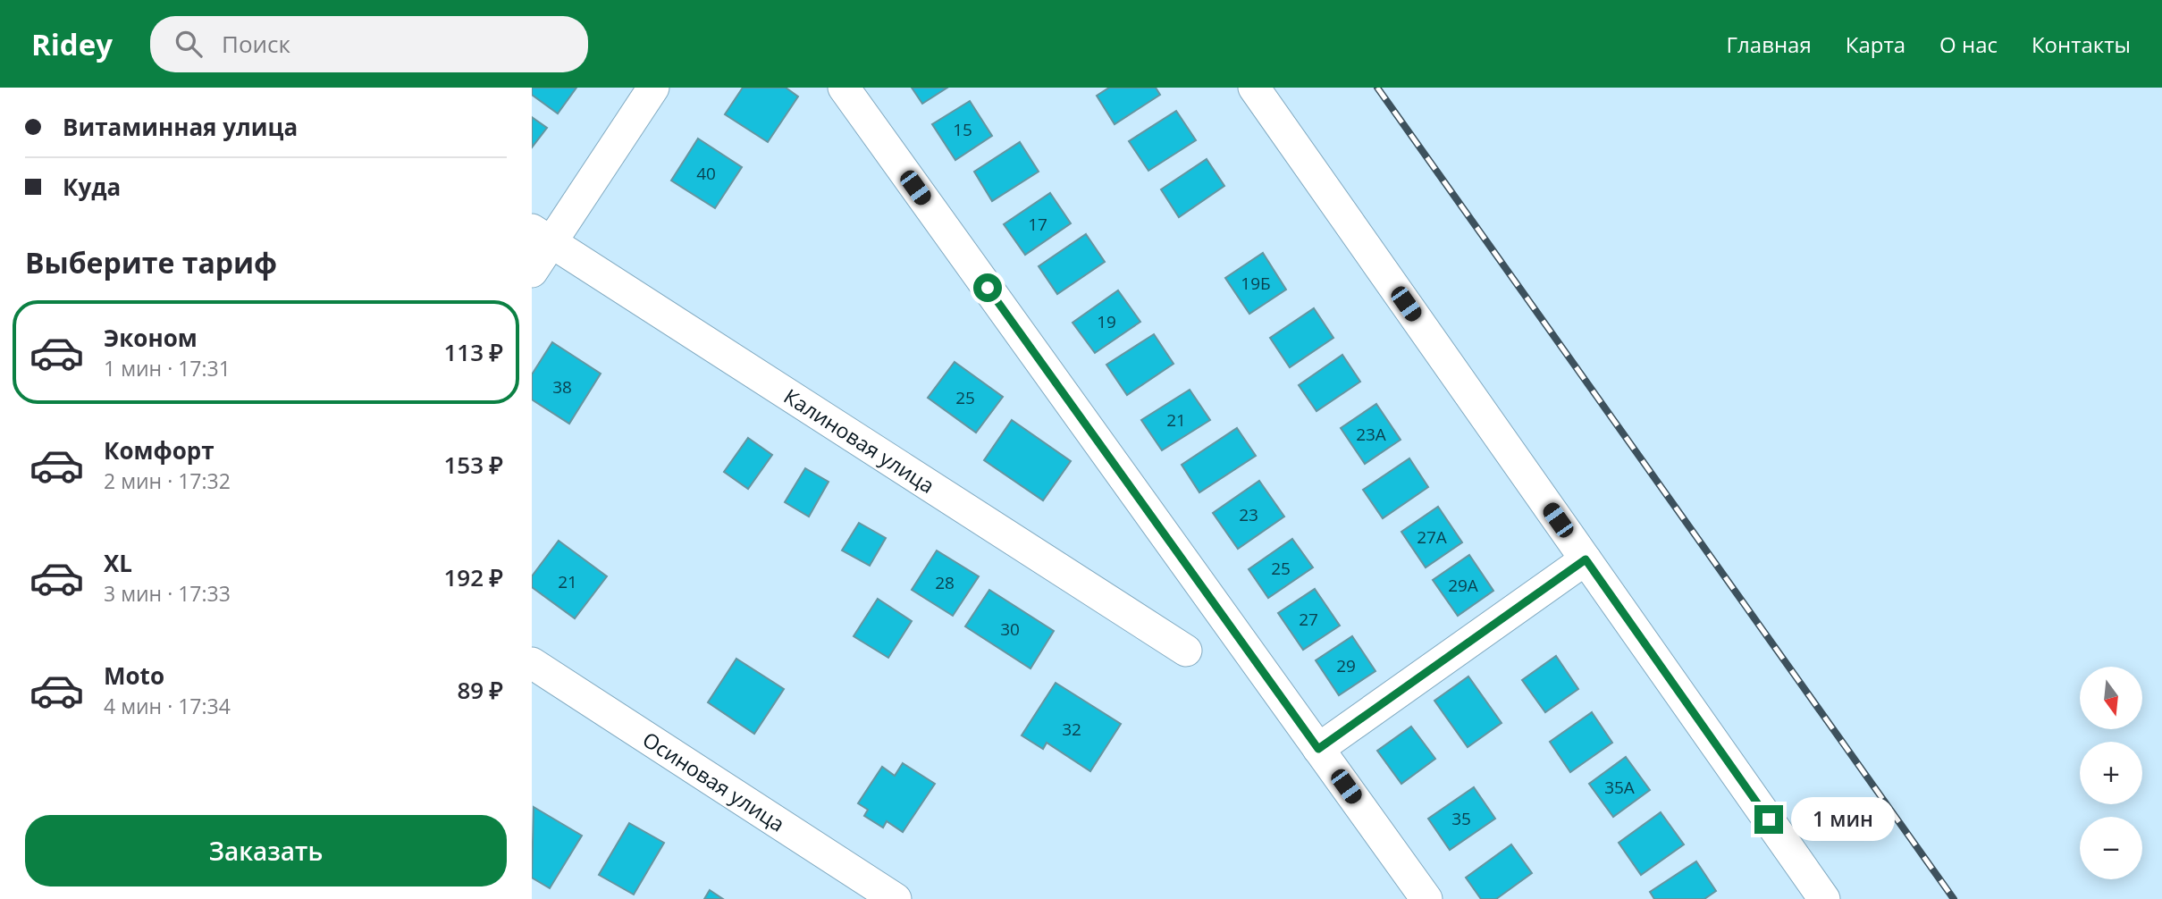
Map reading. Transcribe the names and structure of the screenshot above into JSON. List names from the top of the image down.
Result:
{
  "streets": {
    "street": ["Калиновая улица", "Осиновая улица"]
  },
  "house_numbers": [
    "15",
    "40",
    "17",
    "19Б",
    "19",
    "38",
    "25",
    "21",
    "23А",
    "23",
    "27А",
    "25",
    "21",
    "28",
    "29А",
    "27",
    "30",
    "29",
    "32",
    "35А",
    "35"
  ],
  "north": "bottom",
  "page": {
    "header": "Ridey",
    "search": "Поиск",
    "nav": [
      "Главная",
      "Карта",
      "О нас",
      "Контакты"
    ],
    "banner": ["Витаминная улица", "Куда"],
    "heading": "Выберите тариф",
    "list": [
      {
        "name": "Эконом",
        "note": "1 мин · 17:31",
        "value": "113 ₽"
      },
      {
        "name": "Комфорт",
        "note": "2 мин · 17:32",
        "value": "153 ₽"
      },
      {
        "name": "XL",
        "note": "3 мин · 17:33",
        "value": "192 ₽"
      },
      {
        "name": "Moto",
        "note": "4 мин · 17:34",
        "value": "89 ₽"
      }
    ],
    "map_buttons": ["+", "−"],
    "bubble": "1 мин",
    "buttons": "Заказать"
  }
}
